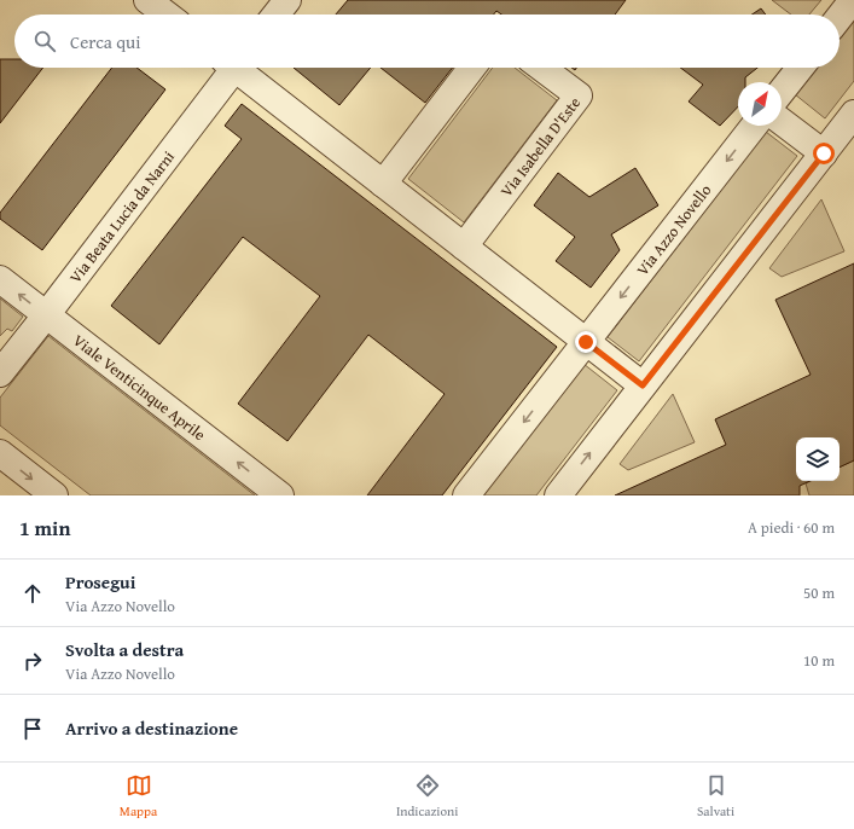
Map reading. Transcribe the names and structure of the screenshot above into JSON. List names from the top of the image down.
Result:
{
  "streets": {
    "street": [
      "Via Isabella D'Este",
      "Via Beata Lucia da Narni",
      "Via Azzo Novello",
      "Viale Venticinque Aprile"
    ]
  },
  "crossings": [
    ["Via Beata Lucia da Narni", "Viale Venticinque Aprile"]
  ],
  "one_way": ["Viale Venticinque Aprile"],
  "north": "top right",
  "page": {
    "search": "Cerca qui",
    "heading": ["1 min", "A piedi · 60 m"],
    "list": [
      ["Prosegui", "Via Azzo Novello", "50 m"],
      ["Svolta a destra", "Via Azzo Novello", "10 m"],
      "Arrivo a destinazione"
    ],
    "nav": ["Mappa", "Indicazioni", "Salvati"]
  }
}
